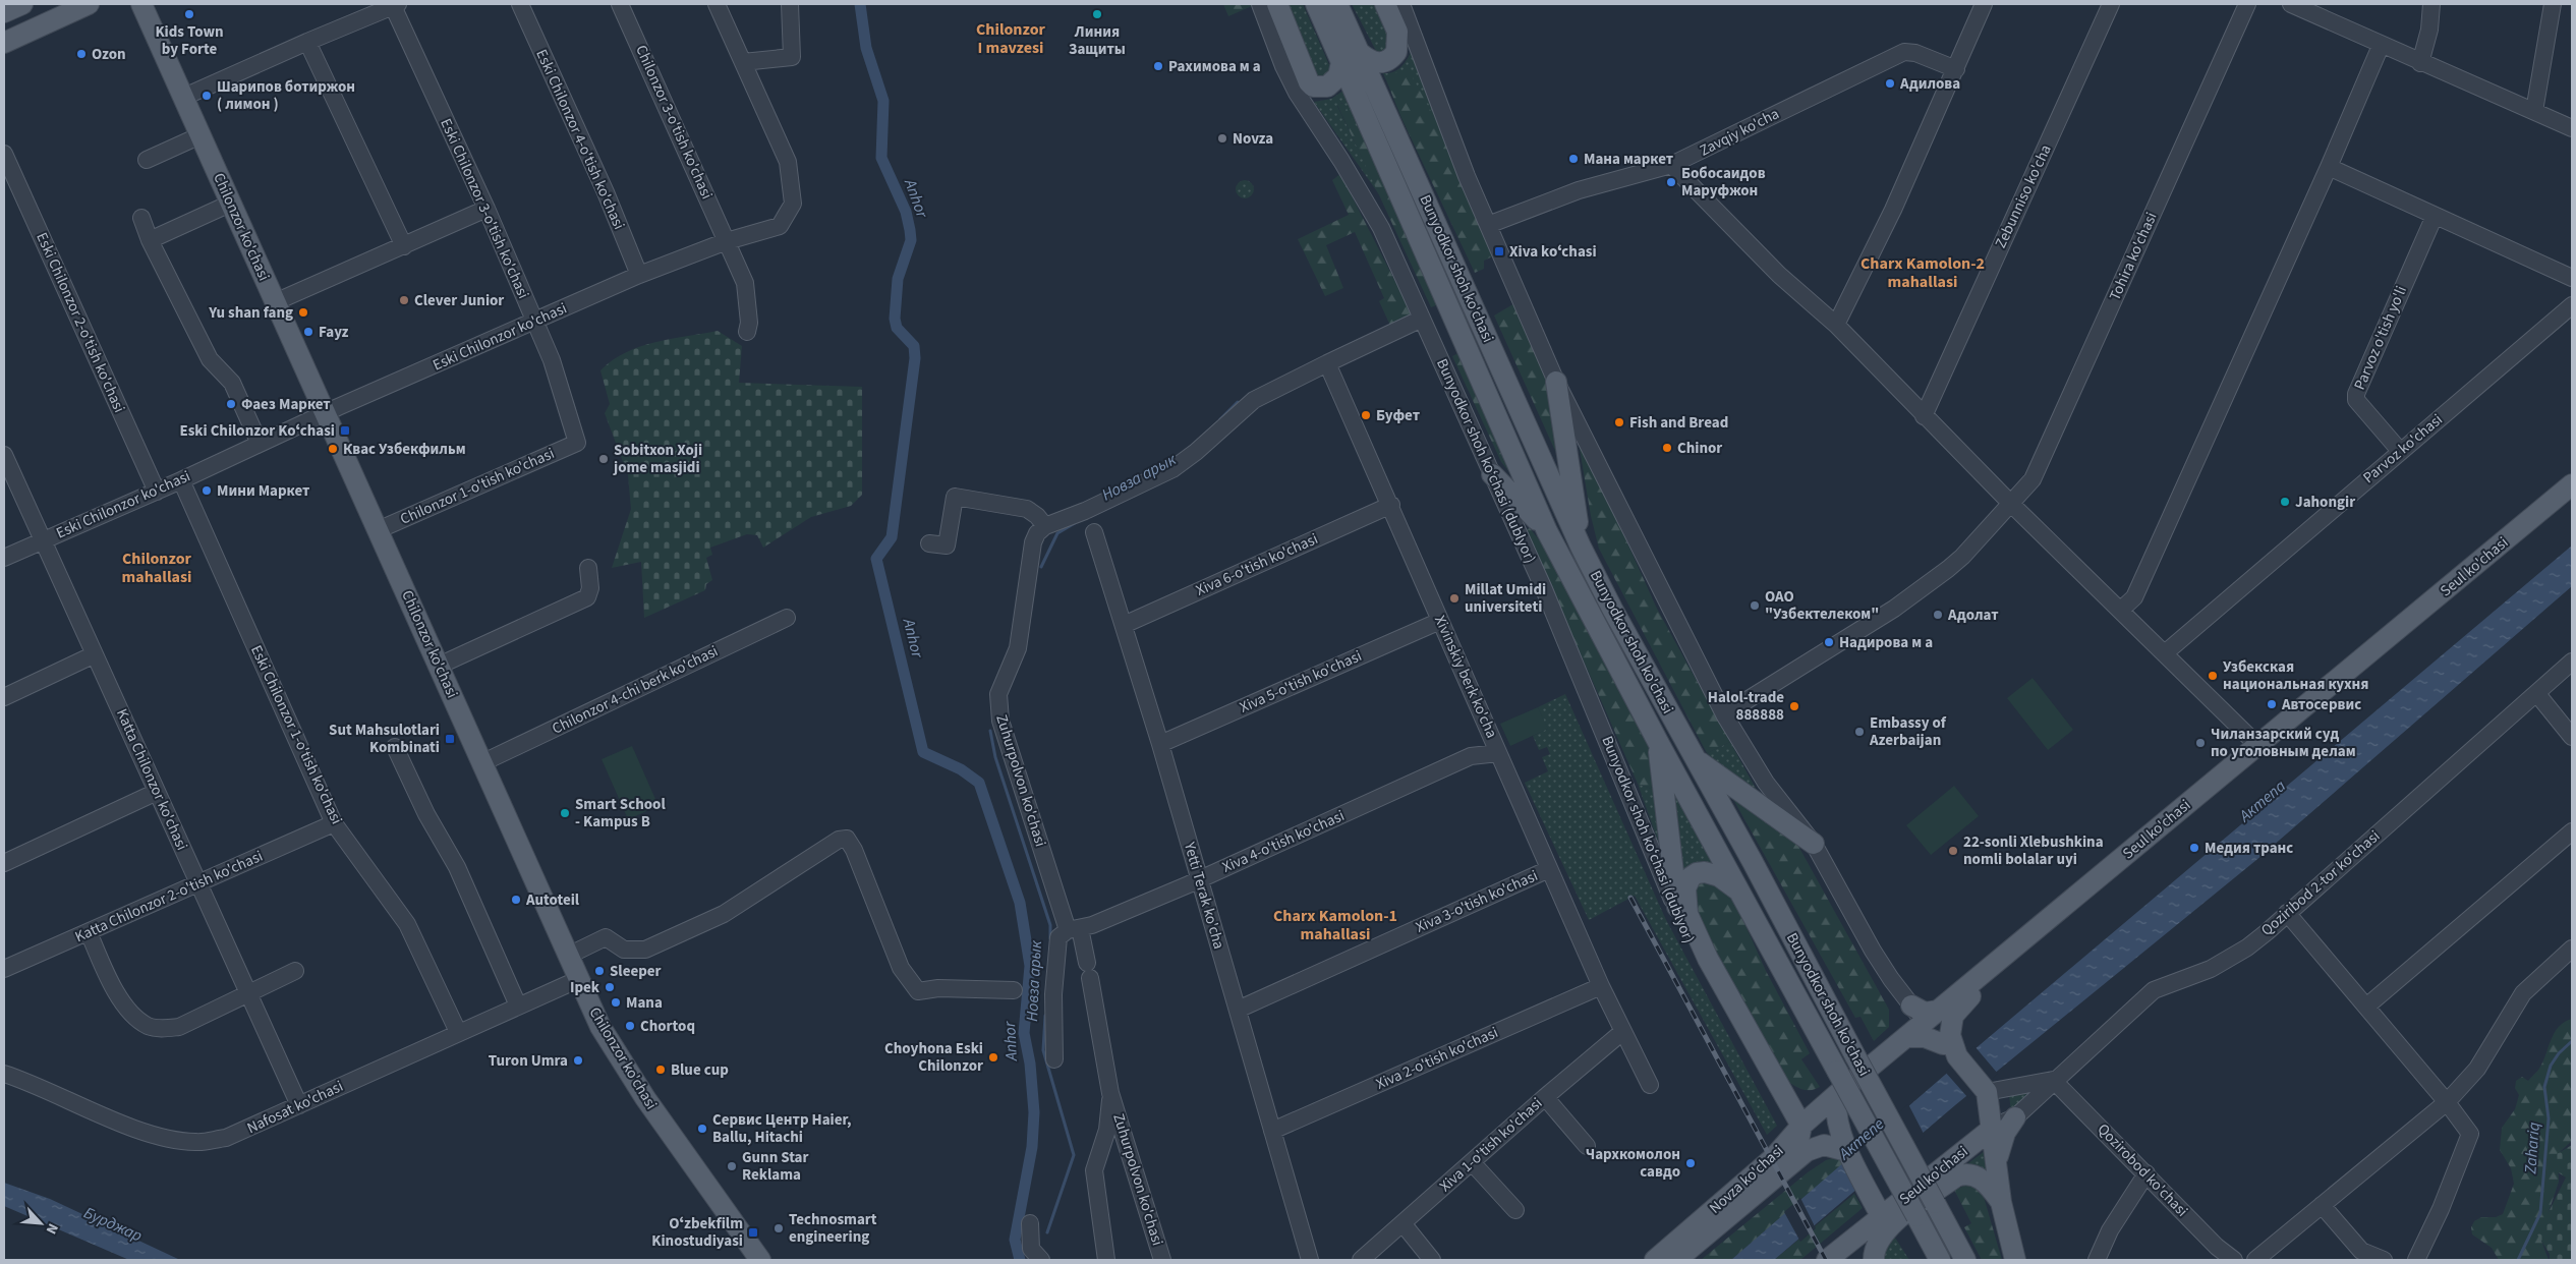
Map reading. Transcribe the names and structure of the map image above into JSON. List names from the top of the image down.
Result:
{
  "streets": {
    "main road": [
      "Chilonzor ko'chasi",
      "Bunyodkor shoh ko'chasi",
      "Seul ko'chasi",
      "Novza ko'chasi"
    ],
    "street": [
      "Chilonzor 3-o'tish ko'chasi",
      "Zavqiy ko'cha",
      "Eski Chilonzor 4-o'tish ko'chasi",
      "Zebunniso ko'cha",
      "Eski Chilonzor 3-o'tish ko'chasi",
      "Tohira ko'chasi",
      "Eski Chilonzor 2-o'tish ko'chasi",
      "Eski Chilonzor ko'chasi",
      "Parvoz o'tish yo'li",
      "Parvoz ko'chasi",
      "Bunyodkor shoh koʻchasi (dublyor)",
      "Chilonzor 1-o'tish ko'chasi",
      "Xiva 6-o'tish ko'chasi",
      "Xivinskiy berk ko'cha",
      "Xiva 5-o'tish ko'chasi",
      "Chilonzor 4-chi berk ko'chasi",
      "Eski Chilonzor 1-o'tish ko'chasi",
      "Katta Chilonzor ko'chasi",
      "Zuhurpolvon ko'chasi",
      "Xiva 4-o'tish ko'chasi",
      "Qoziribod 2-tor ko‘chasi",
      "Yetti Terak ko'cha",
      "Katta Chilonzor 2-o'tish ko'chasi",
      "Xiva 3-o'tish ko'chasi",
      "Xiva 2-o'tish ko'chasi",
      "Nafosat ko'chasi",
      "Xiva 1-o'tish ko'chasi",
      "Qozirobod ko'chasi"
    ]
  },
  "crossings": [
    ["Chilonzor 3-o'tish ko'chasi", "Eski Chilonzor ko'chasi"],
    ["Eski Chilonzor 4-o'tish ko'chasi", "Eski Chilonzor ko'chasi"],
    ["Eski Chilonzor 3-o'tish ko'chasi", "Eski Chilonzor ko'chasi"],
    ["Eski Chilonzor 3-o'tish ko'chasi", "Chilonzor 1-o'tish ko'chasi"],
    ["Chilonzor ko'chasi", "Eski Chilonzor ko'chasi"],
    ["Chilonzor ko'chasi", "Chilonzor 1-o'tish ko'chasi"],
    ["Chilonzor ko'chasi", "Chilonzor 4-chi berk ko'chasi"],
    ["Chilonzor ko'chasi", "Nafosat ko'chasi"],
    ["Eski Chilonzor 2-o'tish ko'chasi", "Eski Chilonzor ko'chasi"],
    ["Eski Chilonzor ko'chasi", "Eski Chilonzor 1-o'tish ko'chasi"],
    ["Eski Chilonzor ko'chasi", "Katta Chilonzor ko'chasi"],
    ["Parvoz o'tish yo'li", "Parvoz ko'chasi"],
    ["Xiva 6-o'tish ko'chasi", "Xivinskiy berk ko'cha"],
    ["Xiva 6-o'tish ko'chasi", "Yetti Terak ko'cha"],
    ["Seul ko'chasi", "Qoziribod 2-tor ko‘chasi"],
    ["Seul ko'chasi", "Novza ko'chasi"],
    ["Xivinskiy berk ko'cha", "Xiva 5-o'tish ko'chasi"],
    ["Xivinskiy berk ko'cha", "Xiva 4-o'tish ko'chasi"],
    ["Xivinskiy berk ko'cha", "Xiva 3-o'tish ko'chasi"],
    ["Xivinskiy berk ko'cha", "Xiva 2-o'tish ko'chasi"],
    ["Xivinskiy berk ko'cha", "Xiva 1-o'tish ko'chasi"],
    ["Xiva 5-o'tish ko'chasi", "Yetti Terak ko'cha"],
    ["Eski Chilonzor 1-o'tish ko'chasi", "Katta Chilonzor 2-o'tish ko'chasi"],
    ["Eski Chilonzor 1-o'tish ko'chasi", "Nafosat ko'chasi"],
    ["Katta Chilonzor ko'chasi", "Katta Chilonzor 2-o'tish ko'chasi"],
    ["Katta Chilonzor ko'chasi", "Nafosat ko'chasi"],
    ["Zuhurpolvon ko'chasi", "Xiva 4-o'tish ko'chasi"],
    ["Xiva 4-o'tish ko'chasi", "Yetti Terak ko'cha"],
    ["Qoziribod 2-tor ko‘chasi", "Qozirobod ko'chasi"],
    ["Qoziribod 2-tor ko‘chasi", "Novza ko'chasi"],
    ["Yetti Terak ko'cha", "Xiva 3-o'tish ko'chasi"],
    ["Yetti Terak ko'cha", "Xiva 2-o'tish ko'chasi"]
  ],
  "districts": [
    "Chilonzor I mavzesi",
    "Charx Kamolon-2 mahallasi",
    "Chilonzor mahallasi",
    "Charx Kamolon-1 mahallasi"
  ],
  "water": [
    "Anhor",
    "Новза арык",
    "Актепа",
    "Актепе",
    "Zahariq",
    "Бурджар"
  ],
  "places": {
    "other": [
      "Kids Town by Forte",
      "Линия Защиты",
      "Ozon",
      "Рахимова м а",
      "Адилова",
      "Шарипов ботиржон ( лимон )",
      "Novza",
      "Мана маркет",
      "Бобосаидов Маруфжон",
      "Clever Junior",
      "Yu shan fang",
      "Fayz",
      "Фаез Маркет",
      "Буфет",
      "Fish and Bread",
      "Chinor",
      "Квас Узбекфильм",
      "Sobitxon Xoji jome masjidi",
      "Мини Маркет",
      "Jahongir",
      "Millat Umidi universiteti",
      "ОАО \"Узбектелеком\"",
      "Адолат",
      "Надирова м а",
      "Узбекская национальная кухня",
      "Автосервис",
      "Halol-trade 888888",
      "Embassy of Azerbaijan",
      "Чиланзарский суд по уголовным делам",
      "Smart School - Kampus B",
      "Медия транс",
      "22-sonli Xlebushkina nomli bolalar uyi",
      "Autoteil",
      "Sleeper",
      "Ipek",
      "Mana",
      "Chortoq",
      "Choyhona Eski Chilonzor",
      "Turon Umra",
      "Blue cup",
      "Сервис Центр Haier, Ballu, Hitachi",
      "Чархкомолон савдо",
      "Gunn Star Reklama",
      "Technosmart engineering"
    ],
    "transit": [
      "Xiva koʻchasi",
      "Eski Chilonzor Koʻchasi",
      "Sut Mahsulotlari Kombinati",
      "Oʻzbekfilm Kinostudiyasi"
    ]
  },
  "north": "bottom right"
}
